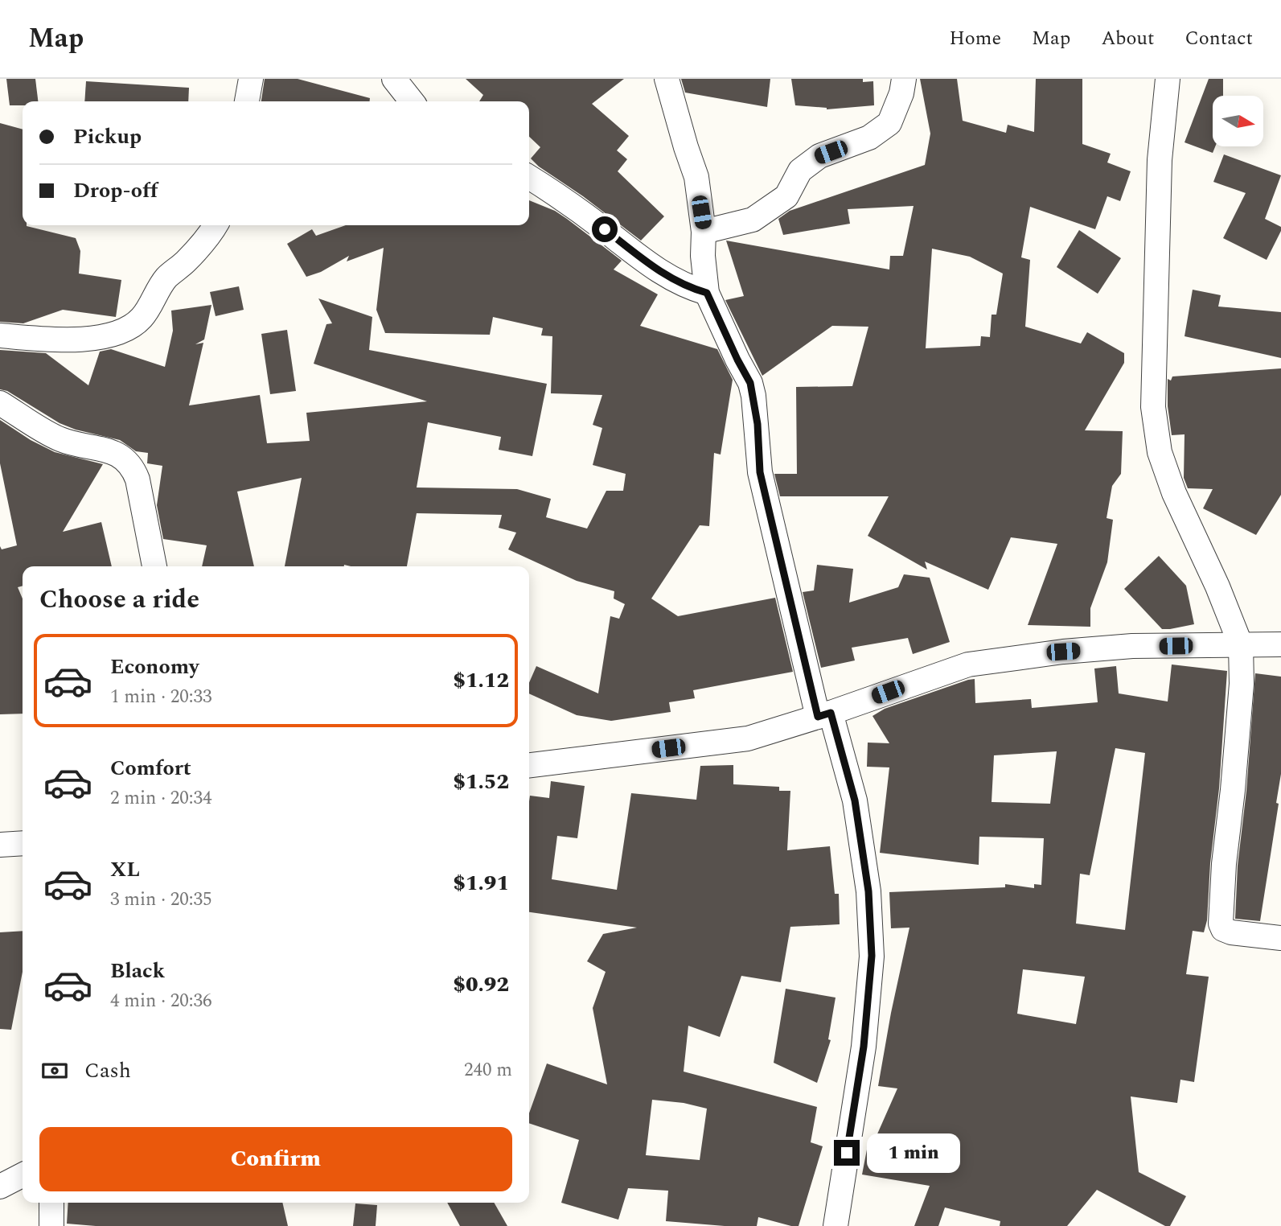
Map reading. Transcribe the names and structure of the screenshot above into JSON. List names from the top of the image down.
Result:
{
  "north": "right",
  "page": {
    "header": "Map",
    "nav": [
      "Home",
      "Map",
      "About",
      "Contact"
    ],
    "banner": ["Pickup", "Drop-off"],
    "heading": "Choose a ride",
    "list": [
      {
        "name": "Economy",
        "note": "1 min · 20:33",
        "value": "$1.12"
      },
      {
        "name": "Comfort",
        "note": "2 min · 20:34",
        "value": "$1.52"
      },
      {
        "name": "XL",
        "note": "3 min · 20:35",
        "value": "$1.91"
      },
      {
        "name": "Black",
        "note": "4 min · 20:36",
        "value": "$0.92"
      }
    ],
    "pay": ["Cash", "240 m"],
    "buttons": "Confirm",
    "bubble": "1 min"
  }
}
